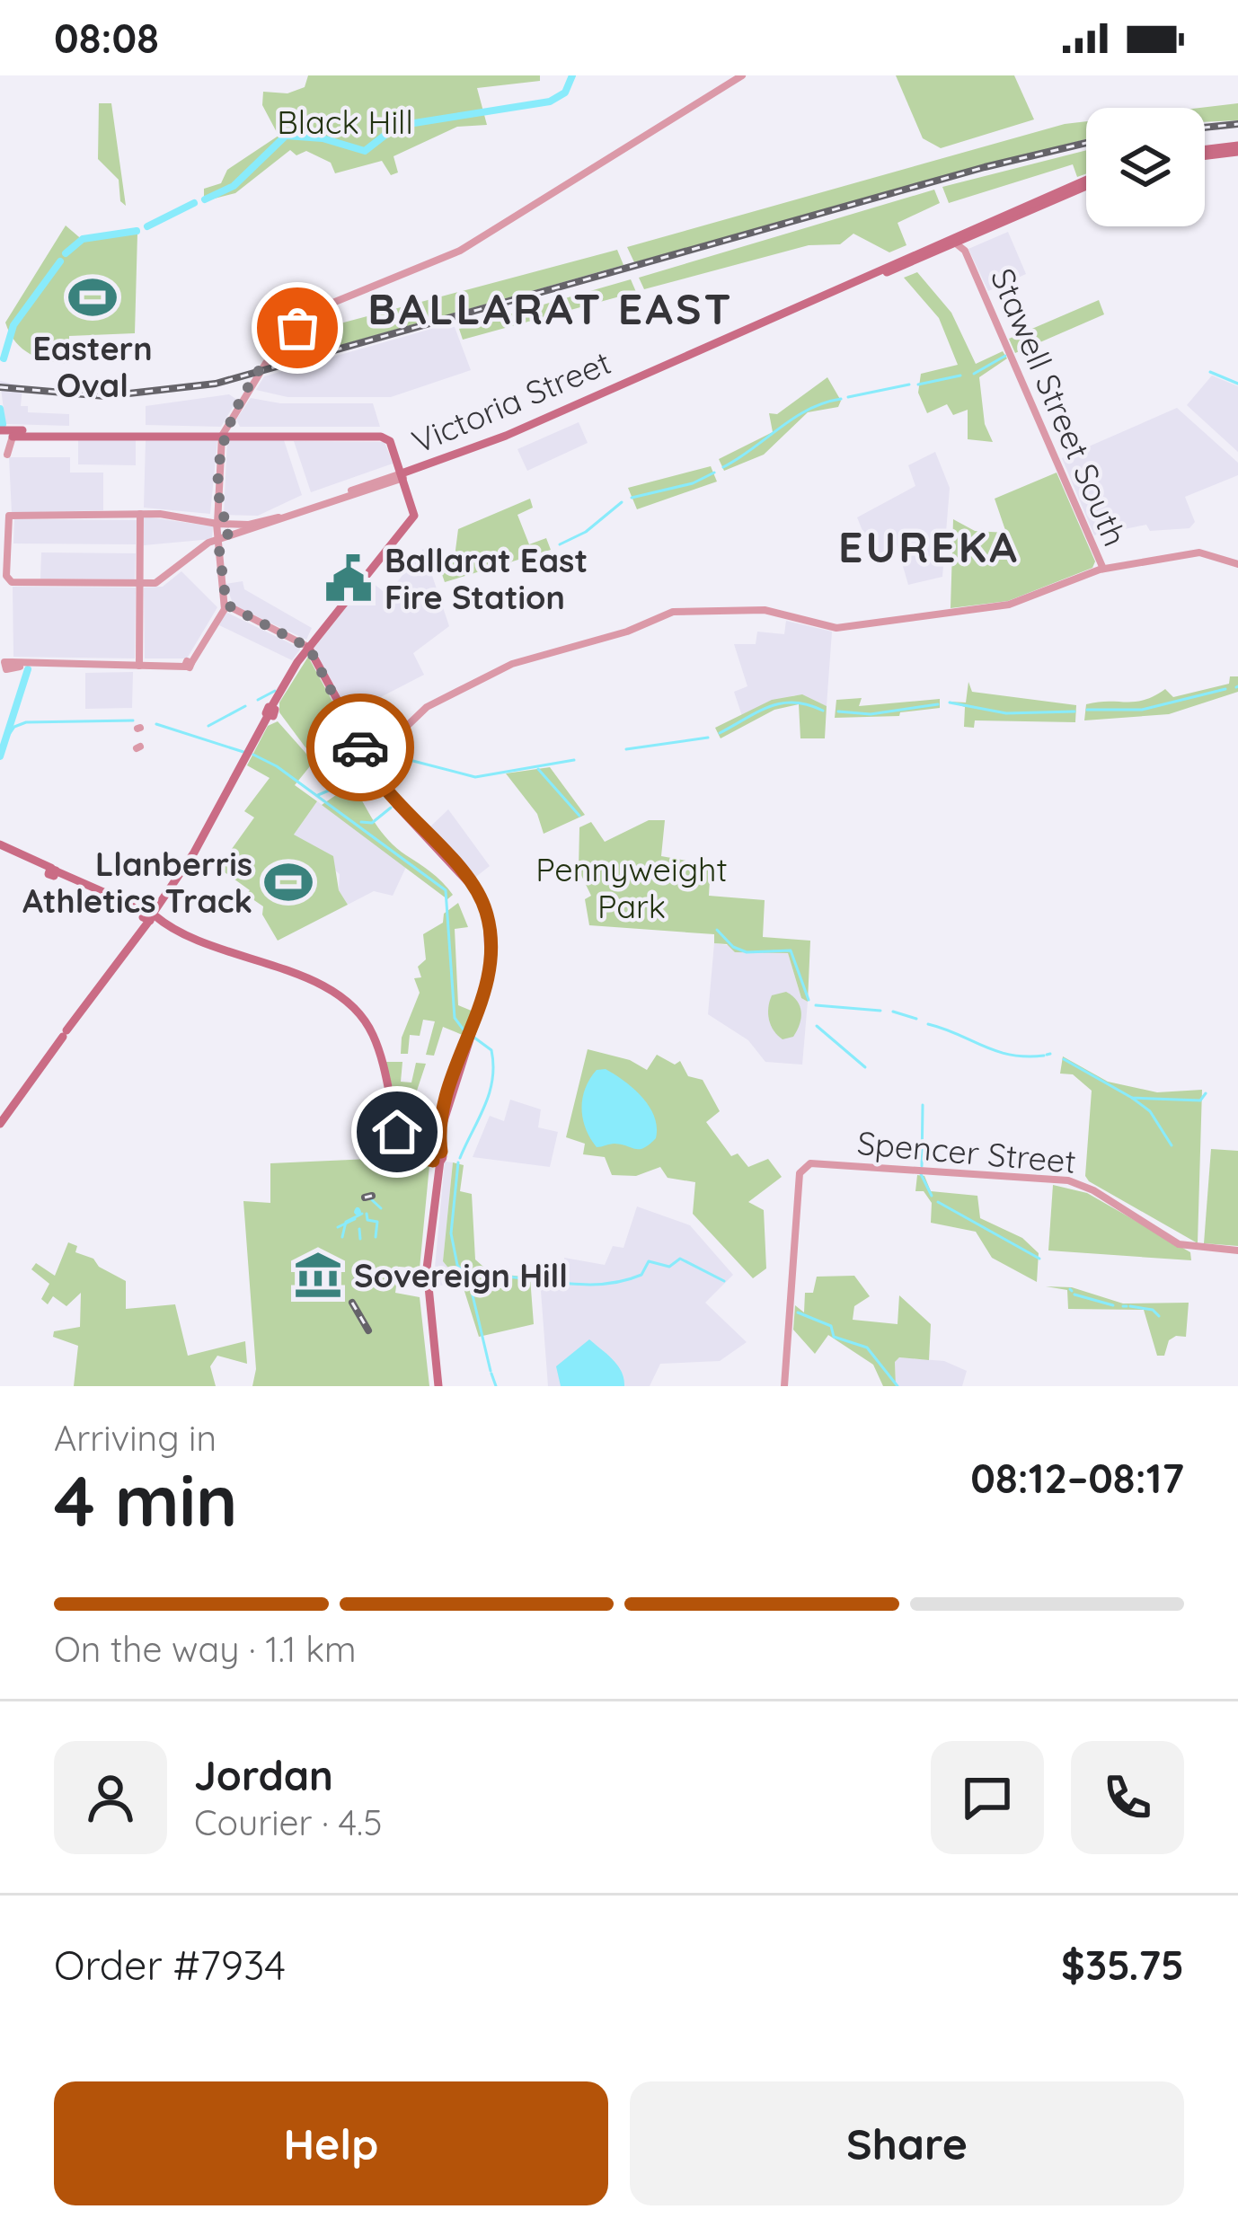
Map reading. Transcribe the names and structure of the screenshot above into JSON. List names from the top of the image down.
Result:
{
  "streets": {
    "main road": ["Victoria Street"],
    "street": ["Stawell Street South", "Spencer Street"]
  },
  "crossings": [
    ["Victoria Street", "Stawell Street South"]
  ],
  "districts": ["BALLARAT EAST", "EUREKA"],
  "parks": ["Black Hill", "Pennyweight Park"],
  "places": {
    "sports": ["Eastern Oval", "Llanberris Athletics Track"],
    "public building": ["Ballarat East Fire Station"],
    "museum": ["Sovereign Hill"]
  },
  "page": {
    "status": "08:08",
    "heading": ["4 min", "Arriving in", "08:12–08:17"],
    "panel": [
      "Jordan",
      "Courier · 4.5",
      "Order #7934",
      "$35.75"
    ],
    "bar": "On the way · 1.1 km",
    "buttons": ["Help", "Share"]
  }
}
